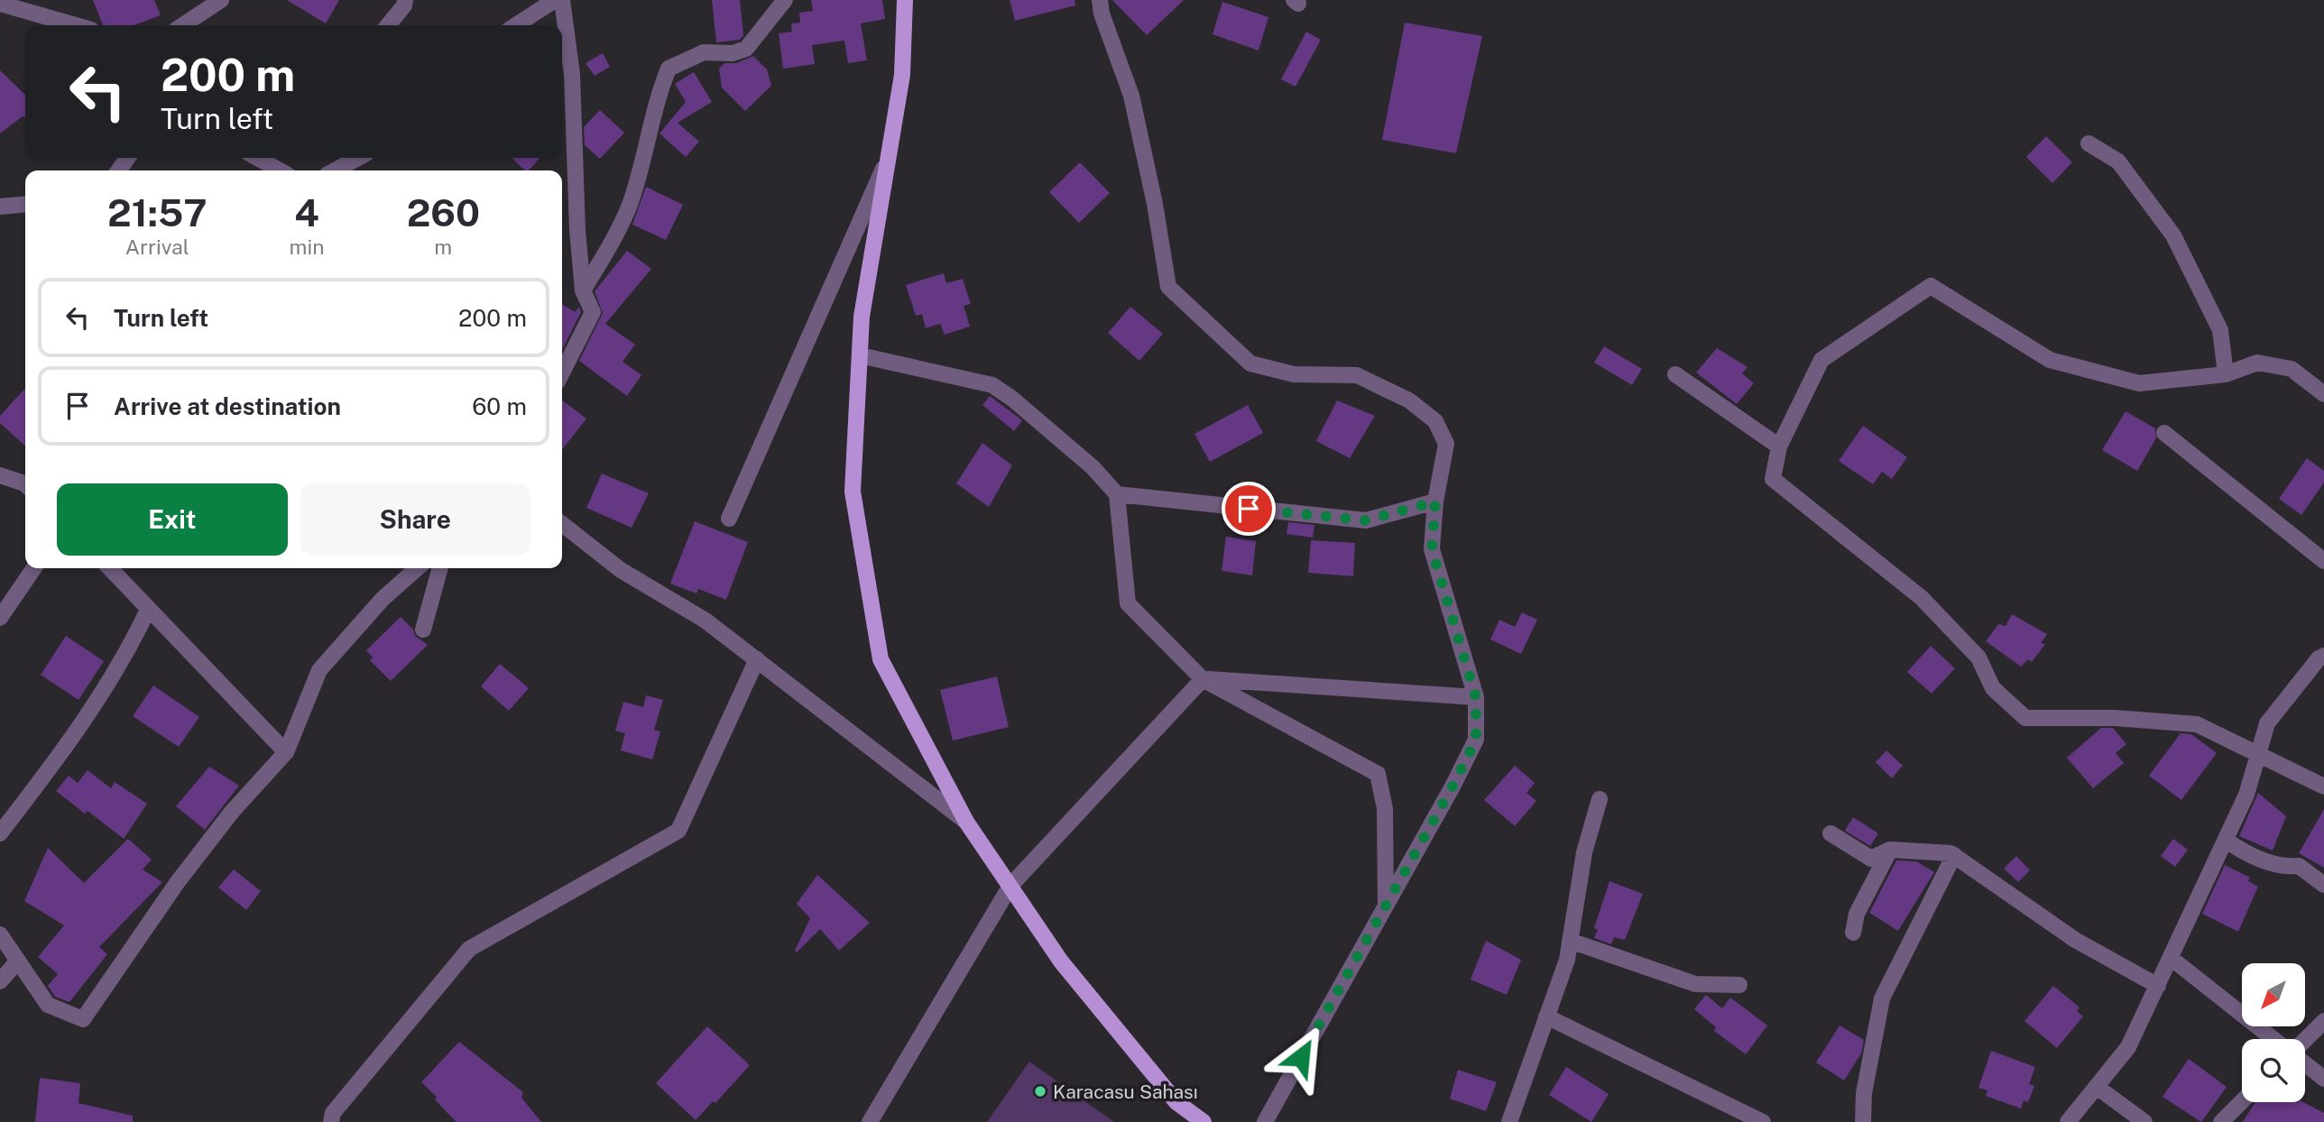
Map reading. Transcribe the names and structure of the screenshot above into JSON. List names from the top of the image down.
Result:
{
  "places": ["Karacasu Sahası"],
  "north": "bottom left",
  "page": {
    "turn": ["200 m", "Turn left"],
    "eta": [
      "21:57",
      "Arrival",
      "4",
      "min",
      "260",
      "m"
    ],
    "list": [
      {
        "name": "Turn left",
        "value": "200 m"
      },
      {
        "name": "Arrive at destination",
        "value": "60 m"
      }
    ],
    "buttons": ["Exit", "Share"]
  }
}
